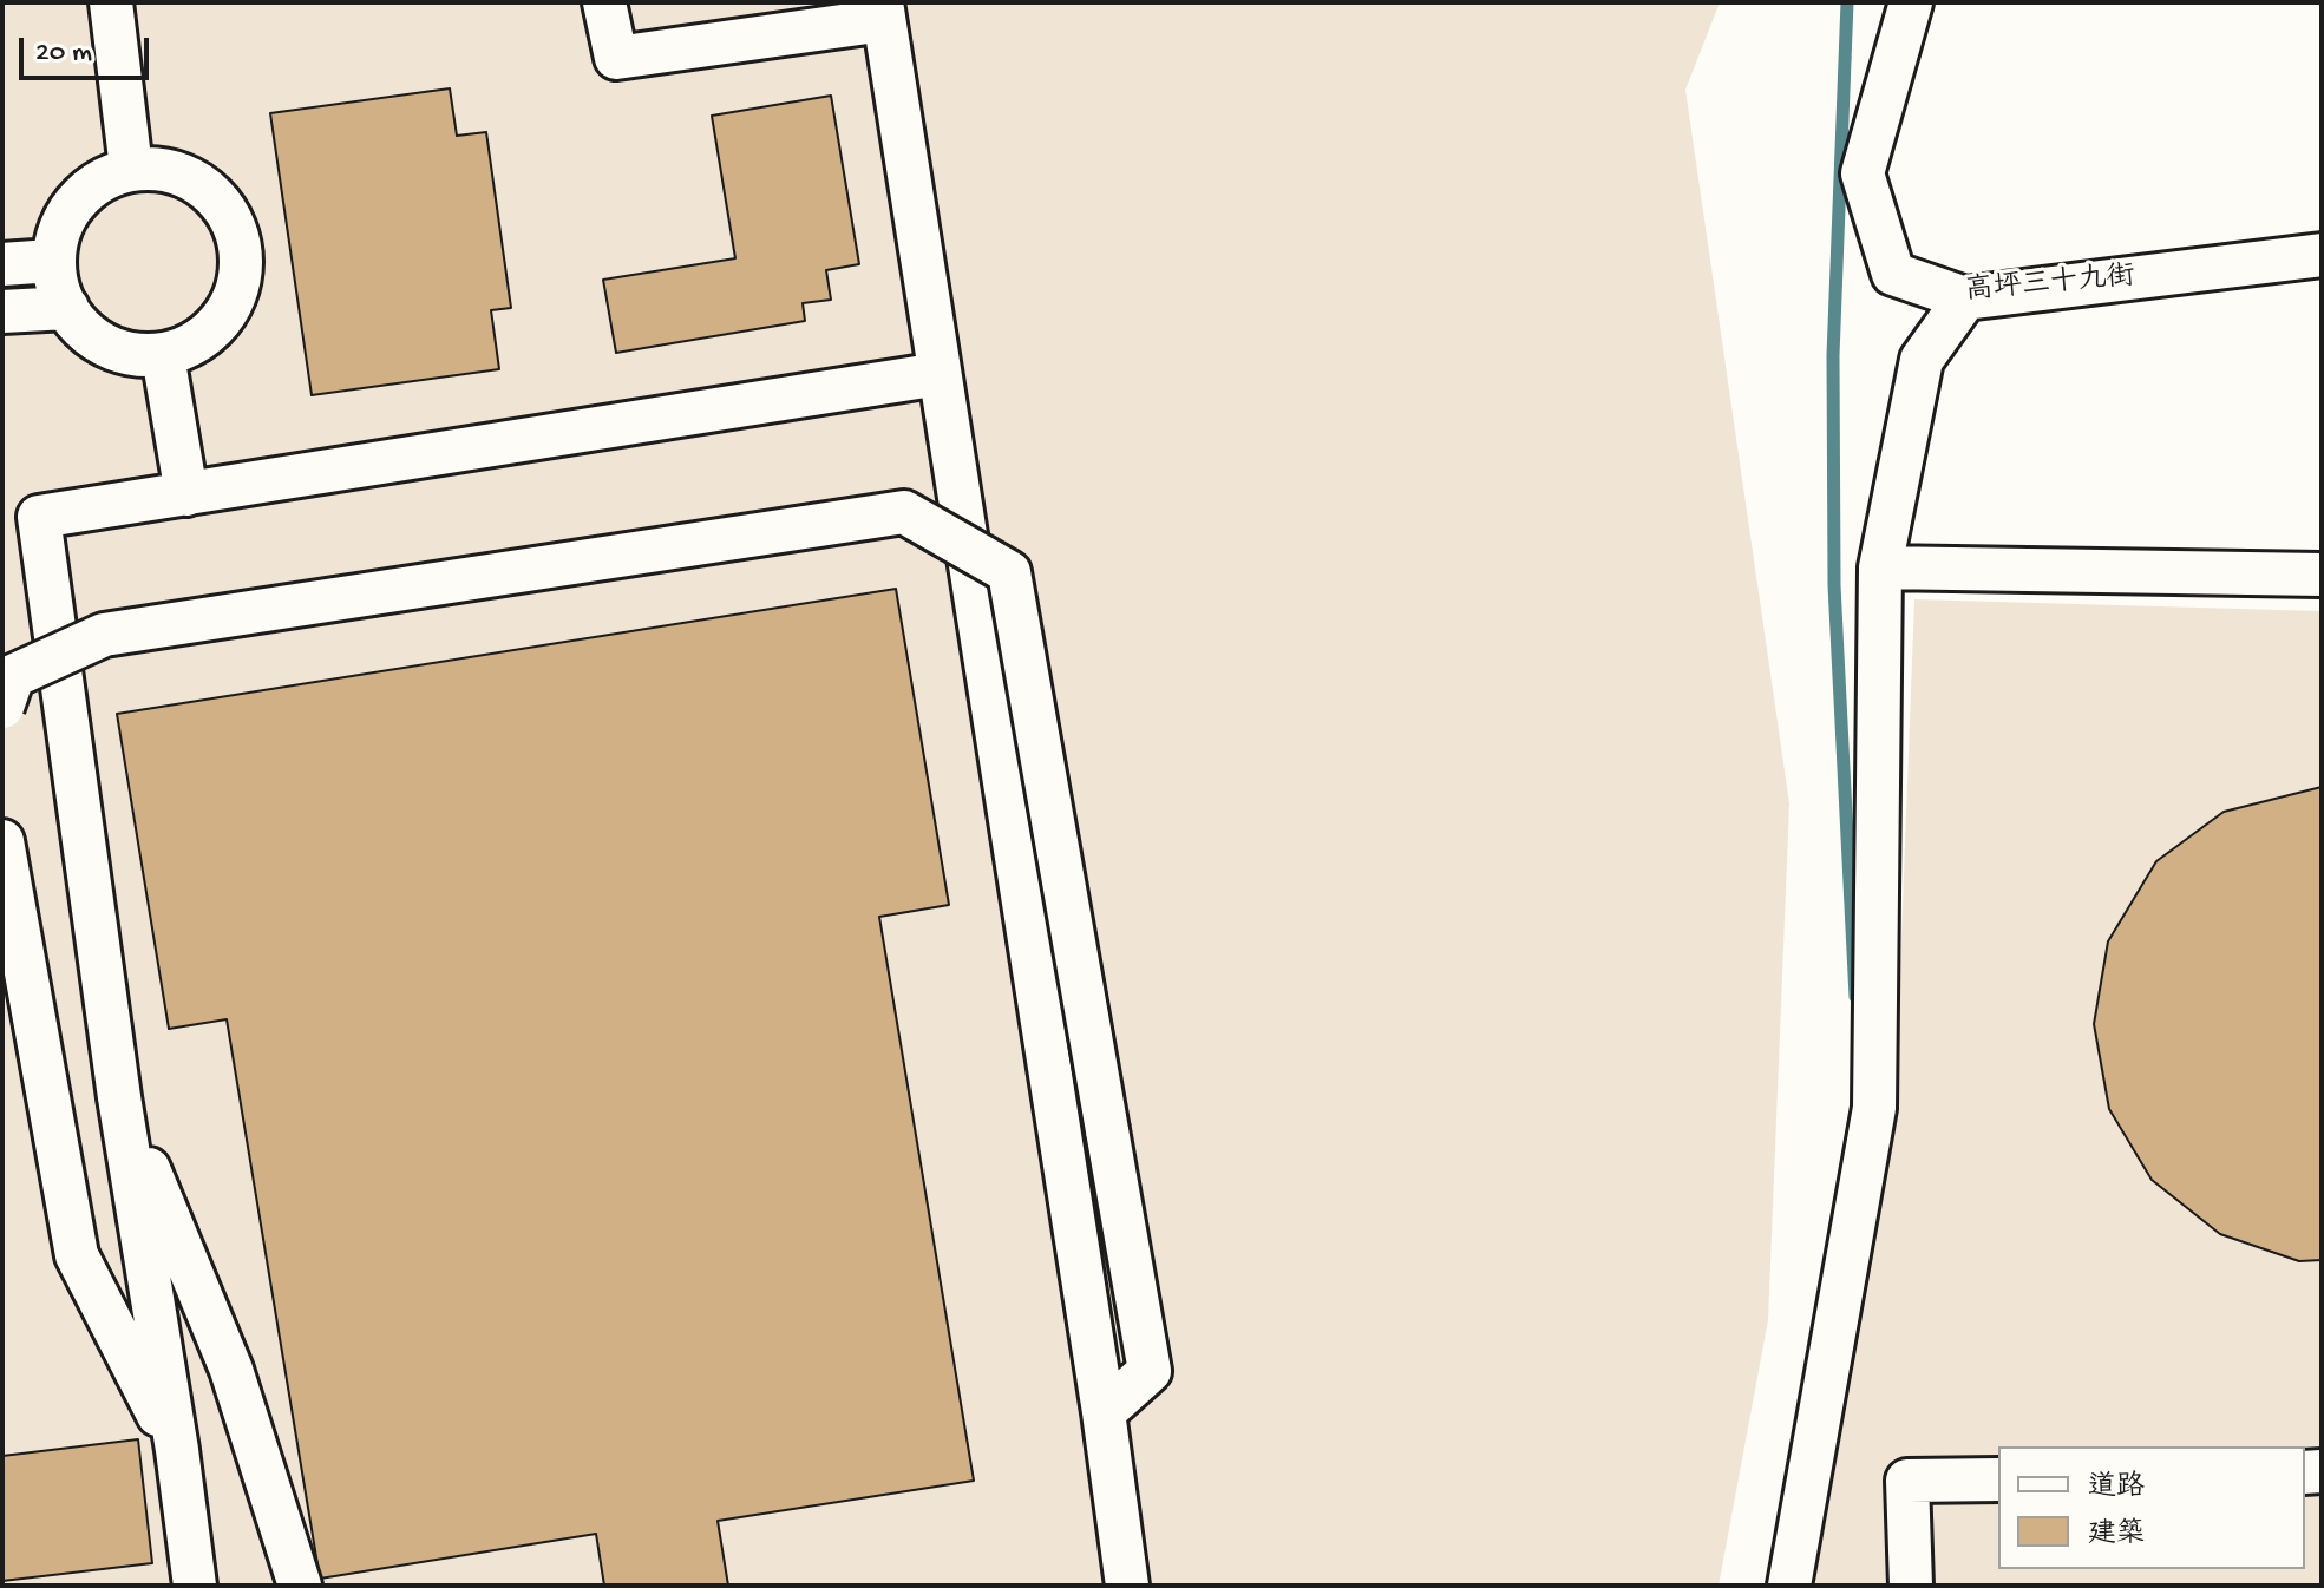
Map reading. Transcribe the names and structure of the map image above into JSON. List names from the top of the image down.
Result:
{
  "streets": {
    "street": ["高坪三十九街"]
  },
  "legend": ["道路", "建築"],
  "scale_bar": "20 m"
}
